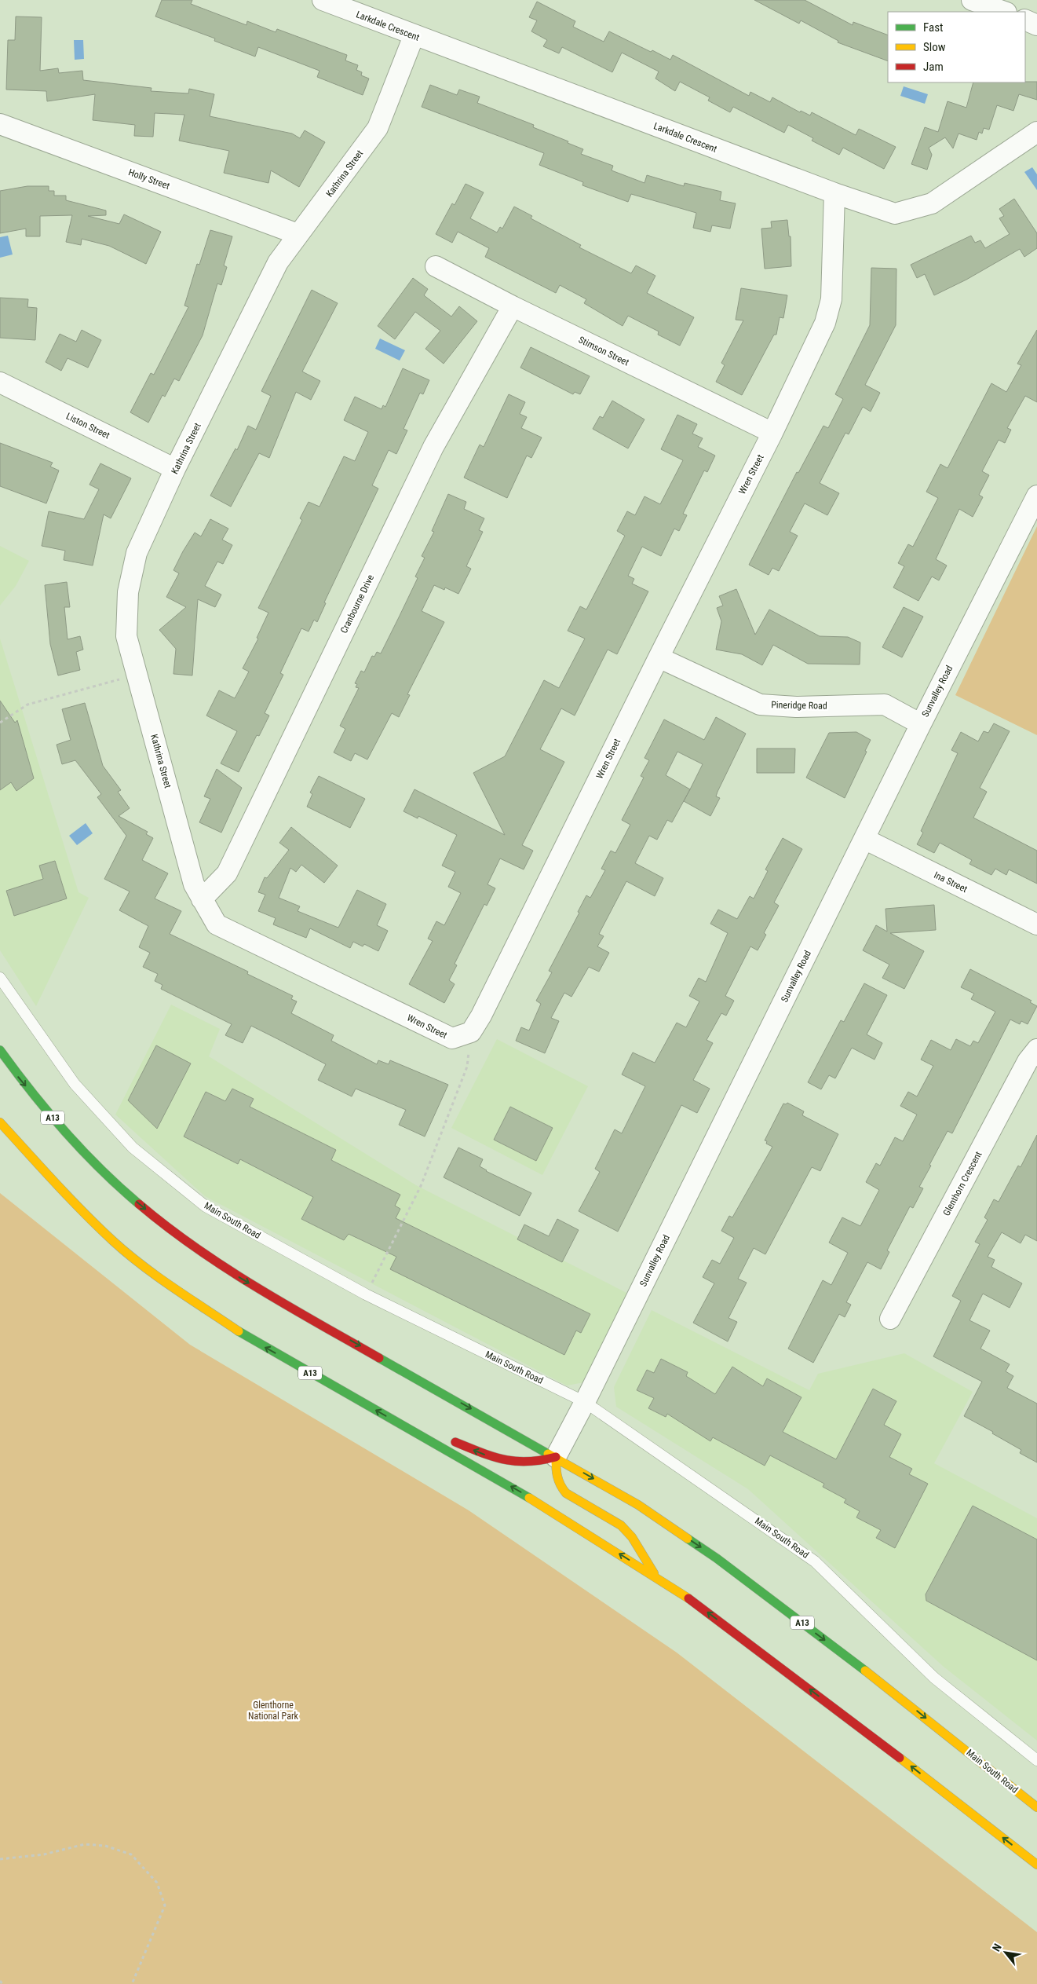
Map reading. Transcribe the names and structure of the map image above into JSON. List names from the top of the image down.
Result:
{
  "streets": {
    "highway": ["A13", "Main South Road"],
    "street": [
      "Larkdale Crescent",
      "Kathrina Street",
      "Holly Street",
      "Stimson Street",
      "Liston Street",
      "Wren Street",
      "Cranbourne Drive",
      "Sunvalley Road",
      "Pineridge Road",
      "Ina Street",
      "Glenthorn Crescent"
    ]
  },
  "crossings": [
    ["Larkdale Crescent", "Kathrina Street"],
    ["Larkdale Crescent", "Wren Street"],
    ["Kathrina Street", "Holly Street"],
    ["Kathrina Street", "Liston Street"],
    ["Kathrina Street", "Wren Street"],
    ["Kathrina Street", "Cranbourne Drive"],
    ["Stimson Street", "Wren Street"],
    ["Stimson Street", "Cranbourne Drive"],
    ["Wren Street", "Cranbourne Drive"],
    ["Wren Street", "Pineridge Road"],
    ["Sunvalley Road", "Pineridge Road"],
    ["Sunvalley Road", "Ina Street"],
    ["Sunvalley Road", "Main South Road"]
  ],
  "parks": ["Glenthorne National Park"],
  "legend": ["Fast", "Slow", "Jam"],
  "north": "top left"
}
